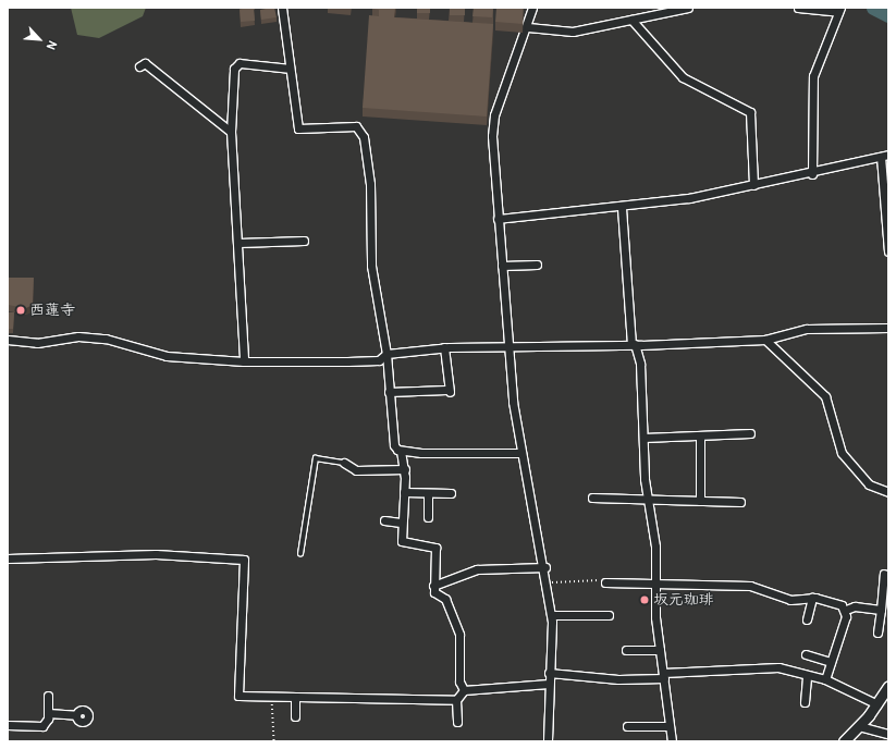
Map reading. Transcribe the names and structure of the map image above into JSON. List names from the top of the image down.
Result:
{
  "places": ["西蓮寺", "坂元珈琲"],
  "north": "bottom right"
}
